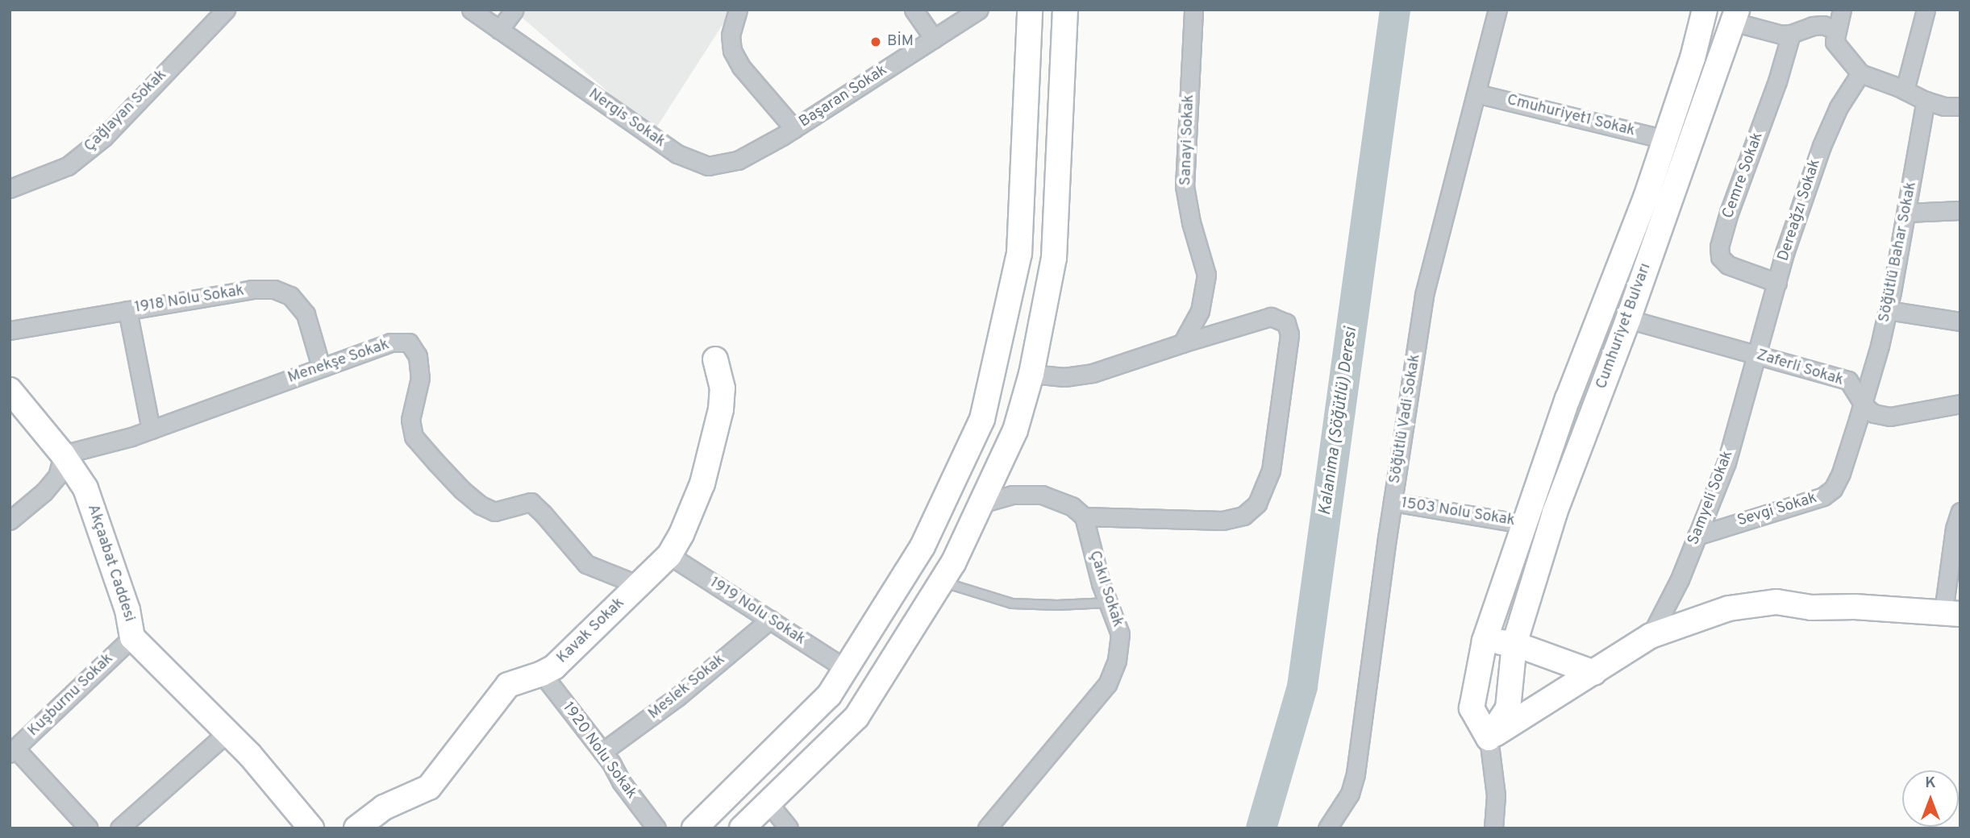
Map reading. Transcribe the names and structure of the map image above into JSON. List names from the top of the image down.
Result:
{
  "streets": {
    "street": [
      "Başaran Sokak",
      "Çağlayan Sokak",
      "Cmuhuriyet1 Sokak",
      "Nergis Sokak",
      "Sanayi Sokak",
      "Cemre Sokak",
      "Dereağzı Sokak",
      "Söğütlü Bahar Sokak",
      "1918 Nolu Sokak",
      "Cumhuriyet Bulvarı",
      "Menekşe Sokak",
      "Zaferli Sokak",
      "Söğütlü Vadi Sokak",
      "Samyeli Sokak",
      "Sevgi Sokak",
      "1503 Nolu Sokak",
      "Akçaabat Caddesi",
      "Çakıl Sokak",
      "1919 Nolu Sokak",
      "Kavak Sokak",
      "Meslek Sokak",
      "Kuşburnu Sokak",
      "1920 Nolu Sokak"
    ]
  },
  "crossings": [
    ["Başaran Sokak", "Nergis Sokak"],
    ["Cmuhuriyet1 Sokak", "Cumhuriyet Bulvarı"],
    ["Cmuhuriyet1 Sokak", "Söğütlü Vadi Sokak"],
    ["Cemre Sokak", "Dereağzı Sokak"],
    ["Dereağzı Sokak", "Zaferli Sokak"],
    ["Dereağzı Sokak", "Samyeli Sokak"],
    ["Söğütlü Bahar Sokak", "Zaferli Sokak"],
    ["Söğütlü Bahar Sokak", "Sevgi Sokak"],
    ["1918 Nolu Sokak", "Menekşe Sokak"],
    ["Cumhuriyet Bulvarı", "Zaferli Sokak"],
    ["Cumhuriyet Bulvarı", "1503 Nolu Sokak"],
    ["Menekşe Sokak", "Akçaabat Caddesi"],
    ["Menekşe Sokak", "Kavak Sokak"],
    ["Zaferli Sokak", "Samyeli Sokak"],
    ["Zaferli Sokak", "Sevgi Sokak"],
    ["Söğütlü Vadi Sokak", "1503 Nolu Sokak"],
    ["Samyeli Sokak", "Sevgi Sokak"],
    ["Akçaabat Caddesi", "Kuşburnu Sokak"],
    ["1919 Nolu Sokak", "Kavak Sokak"],
    ["1919 Nolu Sokak", "Meslek Sokak"],
    ["Kavak Sokak", "1920 Nolu Sokak"],
    ["Meslek Sokak", "1920 Nolu Sokak"]
  ],
  "water": ["Kalanima (Söğütlü) Deresi"],
  "places": ["BİM"],
  "north": "top"
}
